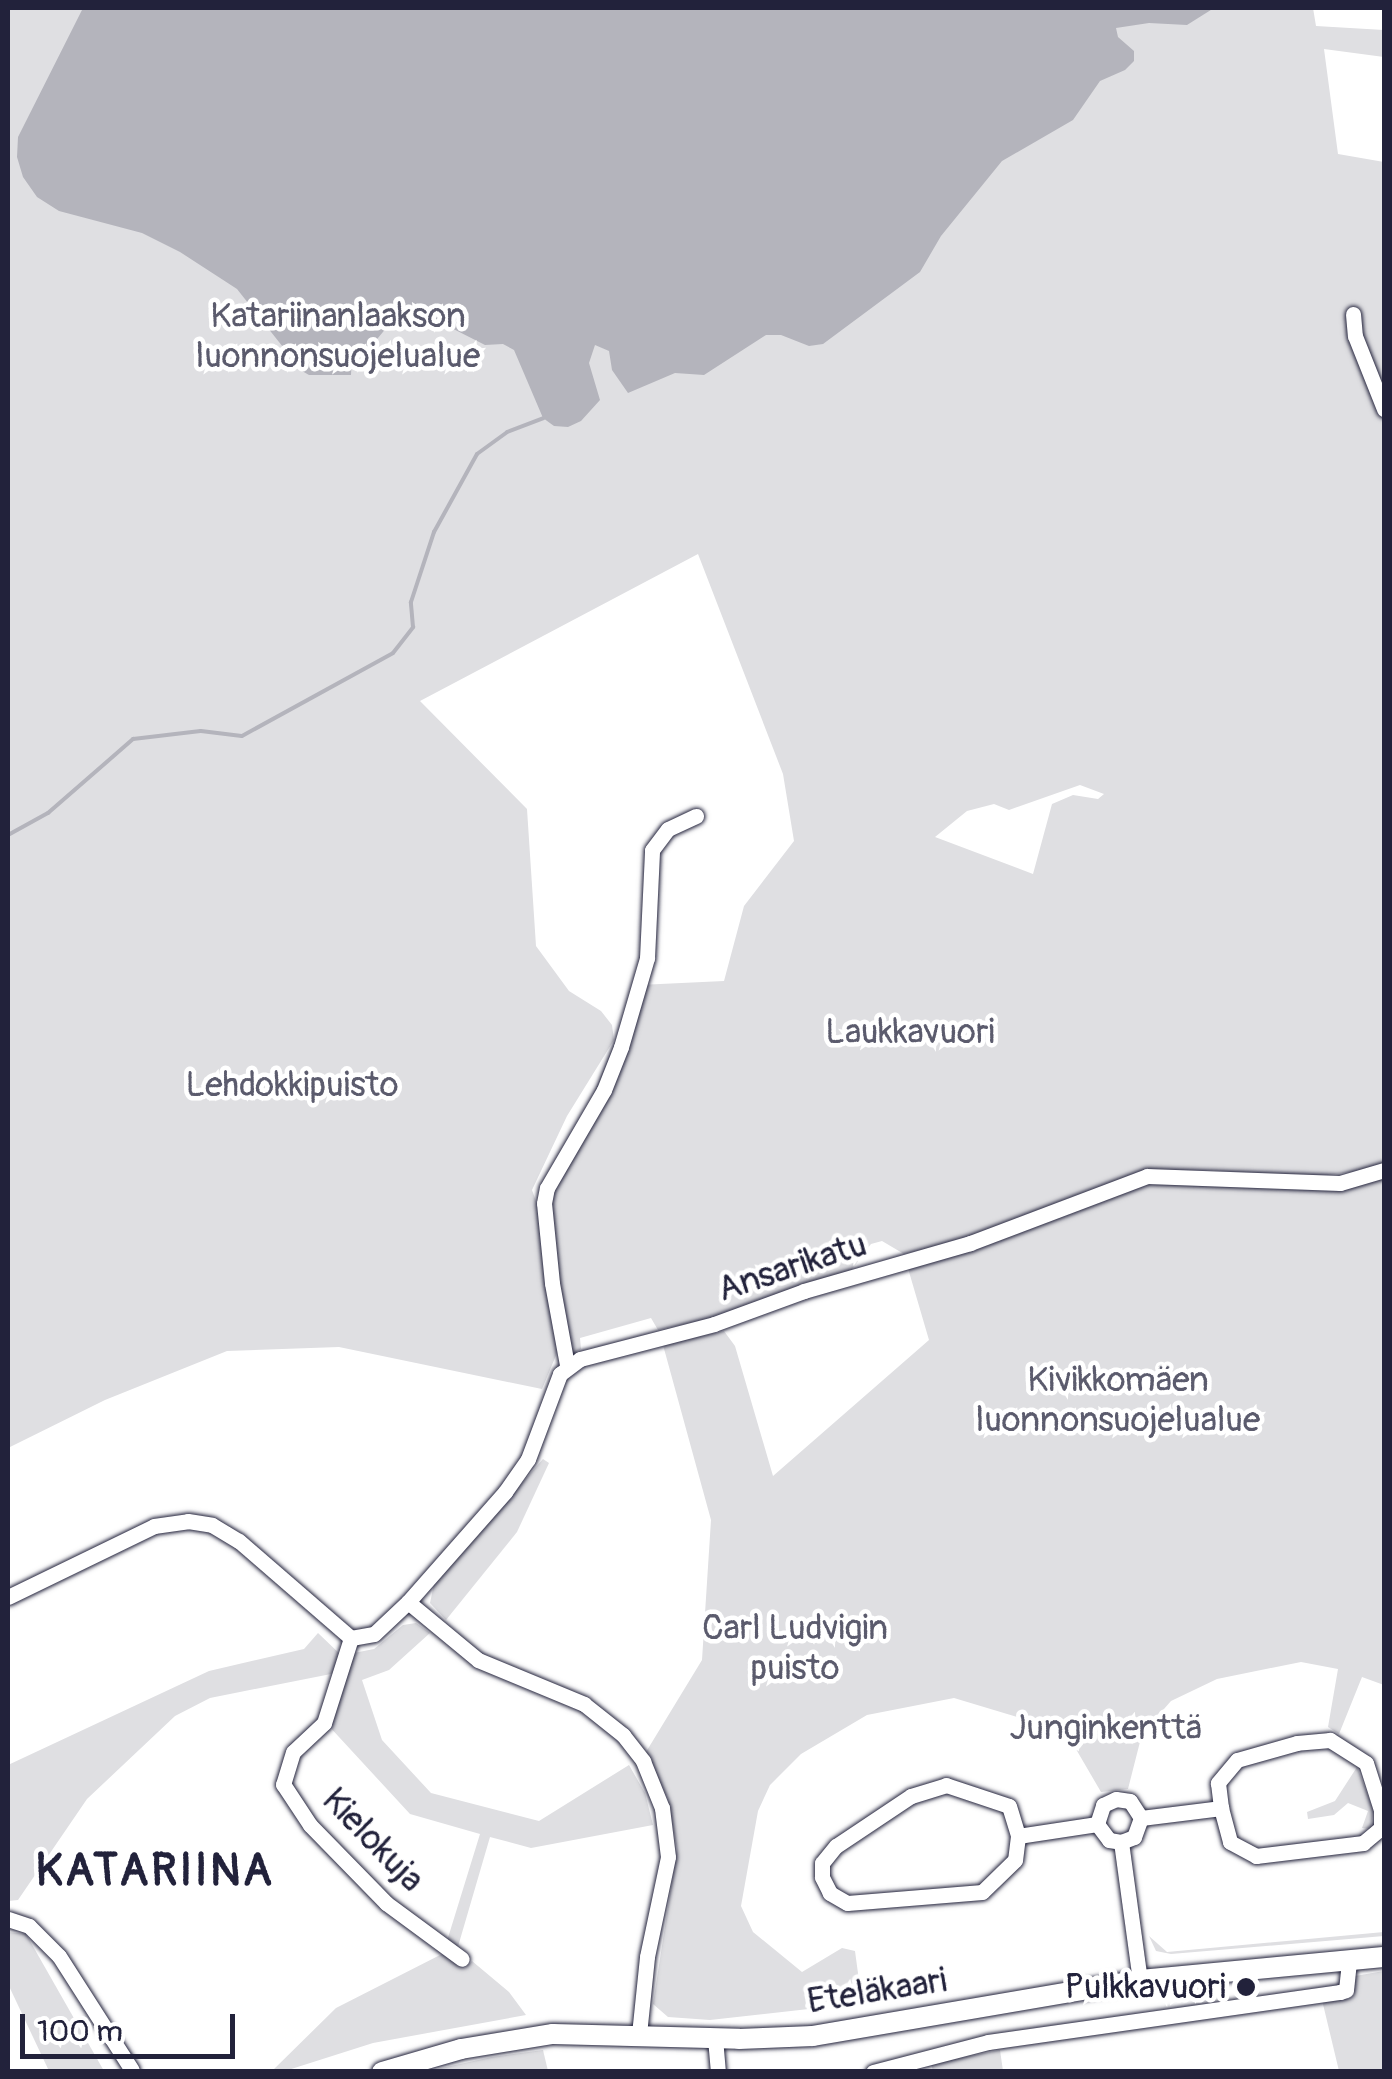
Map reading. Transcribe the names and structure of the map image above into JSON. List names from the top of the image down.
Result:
{
  "streets": {
    "main road": ["Eteläkaari"],
    "street": ["Ansarikatu", "Kielokuja"]
  },
  "districts": ["KATARIINA"],
  "parks": [
    "Katariinanlaakson luonnonsuojelualue",
    "Laukkavuori",
    "Lehdokkipuisto",
    "Kivikkomäen luonnonsuojelualue",
    "Carl Ludvigin puisto",
    "Junginkenttä"
  ],
  "places": ["Pulkkavuori"],
  "scale_bar": "100 m"
}
